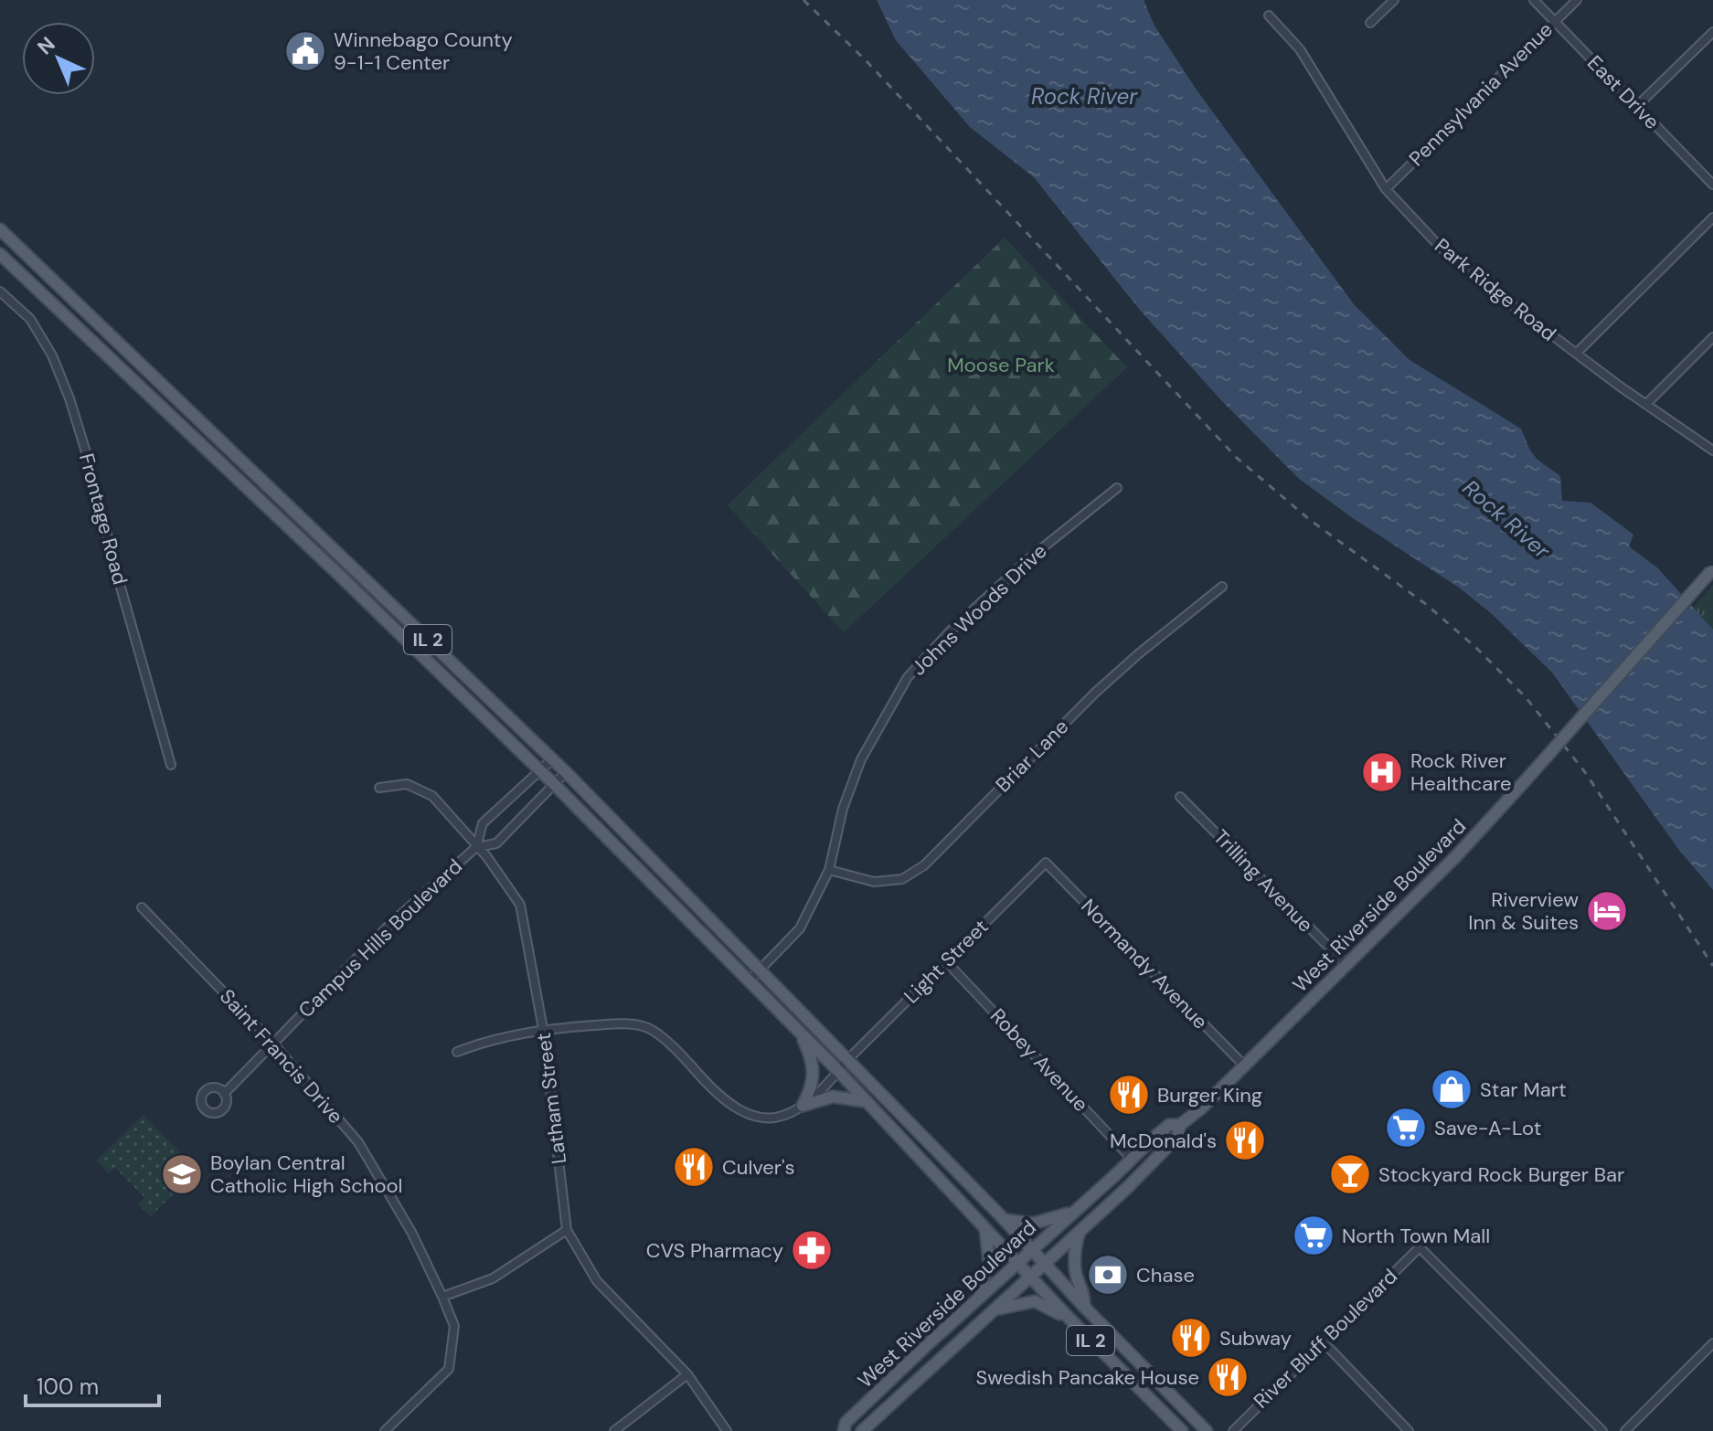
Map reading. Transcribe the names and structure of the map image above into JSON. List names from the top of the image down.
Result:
{
  "streets": {
    "main road": ["IL 2", "West Riverside Boulevard"],
    "street": [
      "East Drive",
      "Pennsylvania Avenue",
      "Park Ridge Road",
      "Frontage Road",
      "Johns Woods Drive",
      "Briar Lane",
      "Trilling Avenue",
      "Campus Hills Boulevard",
      "Light Street",
      "Normandy Avenue",
      "Saint Francis Drive",
      "Robey Avenue",
      "Latham Street",
      "River Bluff Boulevard"
    ]
  },
  "crossings": [
    ["East Drive", "Pennsylvania Avenue"],
    ["Pennsylvania Avenue", "Park Ridge Road"],
    ["Johns Woods Drive", "IL 2"],
    ["Johns Woods Drive", "Briar Lane"],
    ["IL 2", "West Riverside Boulevard"],
    ["IL 2", "Campus Hills Boulevard"],
    ["IL 2", "Light Street"],
    ["Trilling Avenue", "West Riverside Boulevard"],
    ["West Riverside Boulevard", "Normandy Avenue"],
    ["West Riverside Boulevard", "Robey Avenue"],
    ["Campus Hills Boulevard", "Saint Francis Drive"],
    ["Campus Hills Boulevard", "Latham Street"],
    ["Light Street", "Normandy Avenue"],
    ["Light Street", "Robey Avenue"]
  ],
  "water": ["Rock River"],
  "parks": ["Moose Park"],
  "places": {
    "public building": ["Winnebago County 9-1-1 Center"],
    "hospital": ["Rock River Healthcare"],
    "hotel": ["Riverview Inn & Suites"],
    "shop": ["Star Mart"],
    "restaurant": [
      "Burger King",
      "McDonald's",
      "Culver's",
      "Subway",
      "Swedish Pancake House"
    ],
    "supermarket": ["Save-A-Lot", "North Town Mall"],
    "school or university": ["Boylan Central Catholic High School"],
    "bar": ["Stockyard Rock Burger Bar"],
    "pharmacy": ["CVS Pharmacy"],
    "bank": ["Chase"]
  },
  "scale_bar": "100 m",
  "north": "top left"
}
